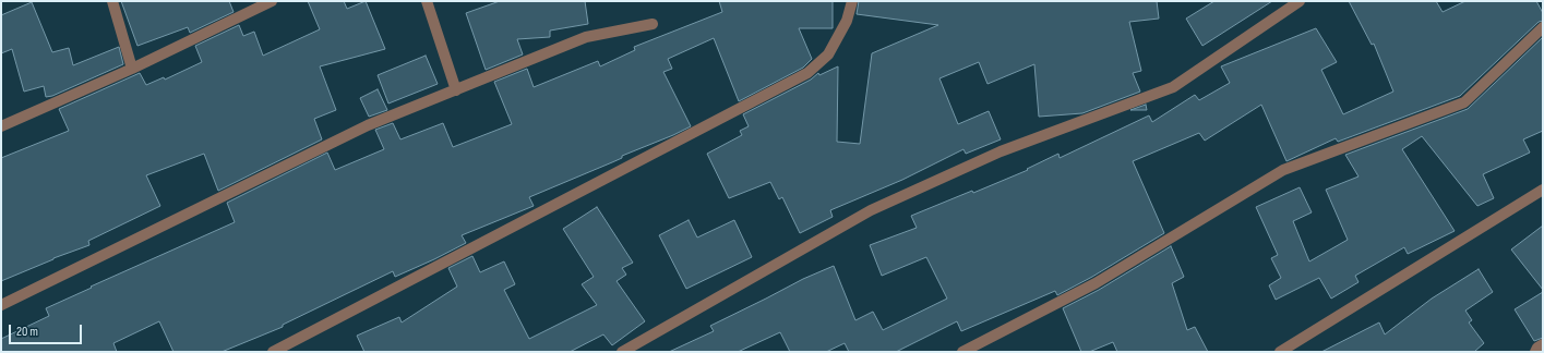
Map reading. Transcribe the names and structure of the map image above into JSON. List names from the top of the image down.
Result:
{
  "scale_bar": "20 m"
}
